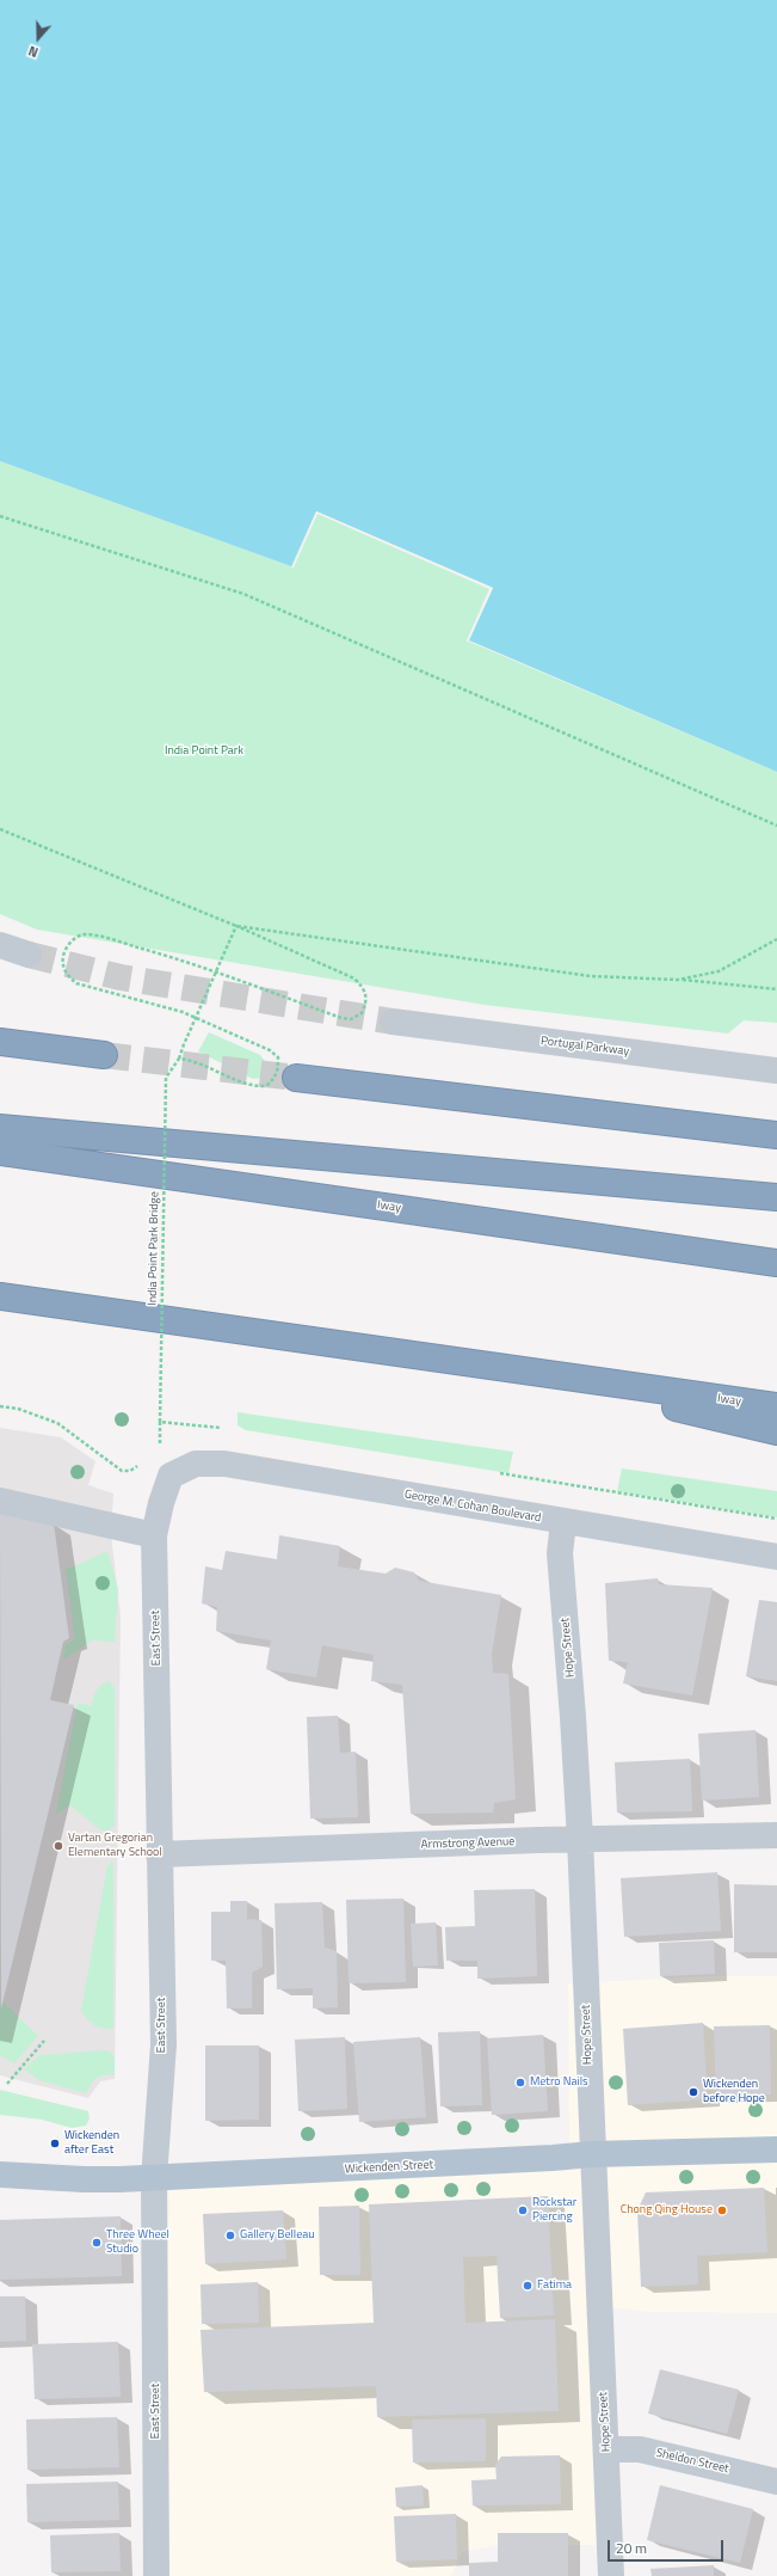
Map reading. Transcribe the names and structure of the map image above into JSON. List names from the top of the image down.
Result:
{
  "streets": {
    "highway": ["Iway"],
    "main road": ["Wickenden Street"],
    "street": [
      "Portugal Parkway",
      "George M. Cohan Boulevard",
      "East Street",
      "Hope Street",
      "Armstrong Avenue",
      "Sheldon Street"
    ],
    "path": ["India Point Park Bridge"]
  },
  "crossings": [
    ["George M. Cohan Boulevard", "East Street"],
    ["George M. Cohan Boulevard", "Hope Street"],
    ["East Street", "Armstrong Avenue"],
    ["East Street", "Wickenden Street"],
    ["Hope Street", "Armstrong Avenue"],
    ["Hope Street", "Wickenden Street"],
    ["Hope Street", "Sheldon Street"]
  ],
  "parks": ["India Point Park"],
  "places": [
    "Vartan Gregorian Elementary School",
    "Metro Nails",
    "Wickenden before Hope",
    "Wickenden after East",
    "Rockstar Piercing",
    "Chong Qing House",
    "Gallery Belleau",
    "Three Wheel Studio",
    "Fatima"
  ],
  "scale_bar": "20 m",
  "north": "bottom"
}
